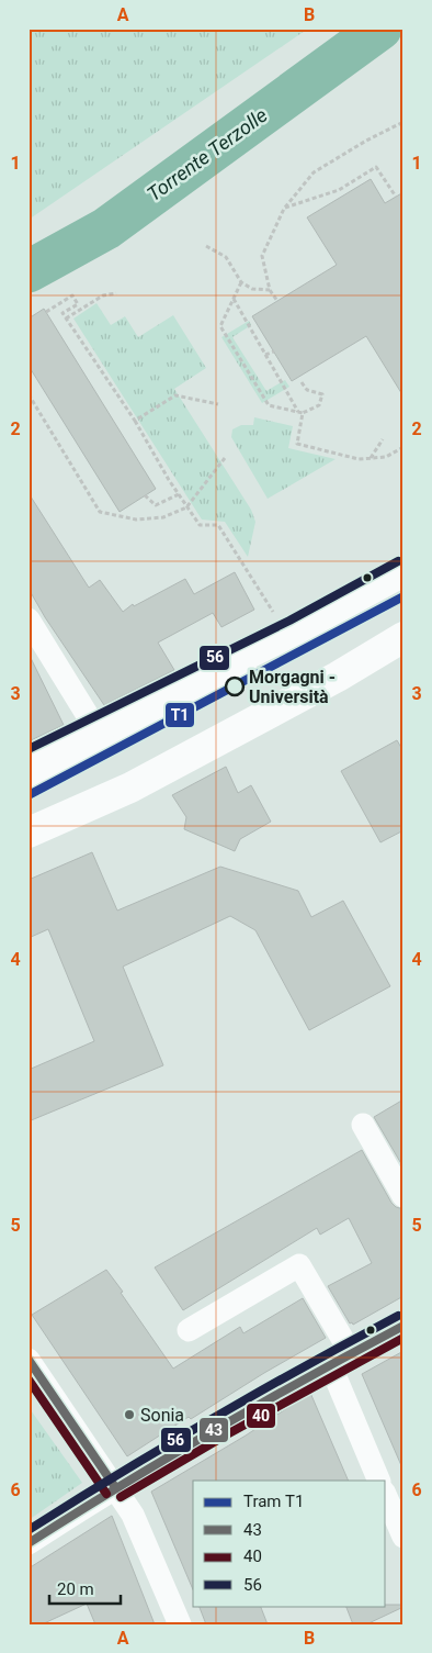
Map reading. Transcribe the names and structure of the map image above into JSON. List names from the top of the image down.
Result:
{
  "water": ["Torrente Terzolle"],
  "places": ["Morgagni - Università", "Sonia"],
  "lines": [
    "transit line 56",
    "tram line T1",
    "transit line 43",
    "transit line 40"
  ],
  "legend": [
    "Tram T1",
    "43",
    "40",
    "56"
  ],
  "scale_bar": "20 m",
  "grid": {
    "columns": ["A", "B"],
    "rows": [
      "1",
      "2",
      "3",
      "4",
      "5",
      "6"
    ]
  }
}
